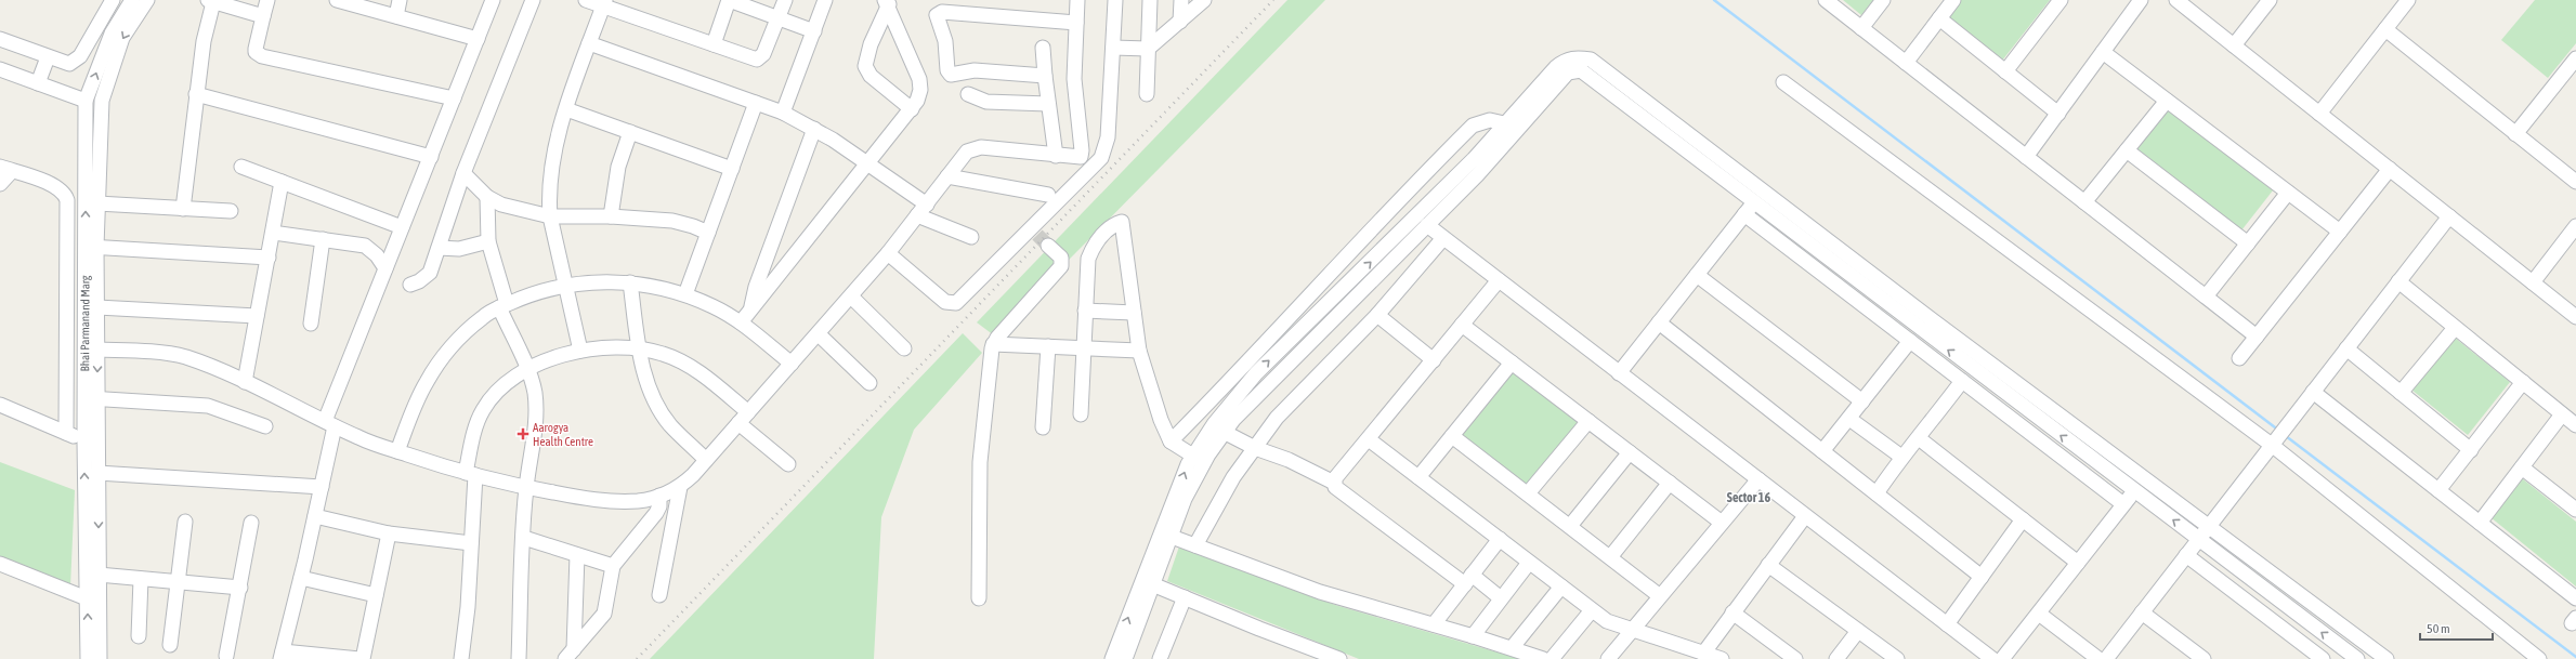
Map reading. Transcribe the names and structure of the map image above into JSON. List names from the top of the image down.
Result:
{
  "streets": {
    "street": ["Bhai Parmanand Marg"]
  },
  "districts": ["Sector 16"],
  "places": {
    "health": ["Aarogya Health Centre"]
  },
  "scale_bar": "50 m"
}
